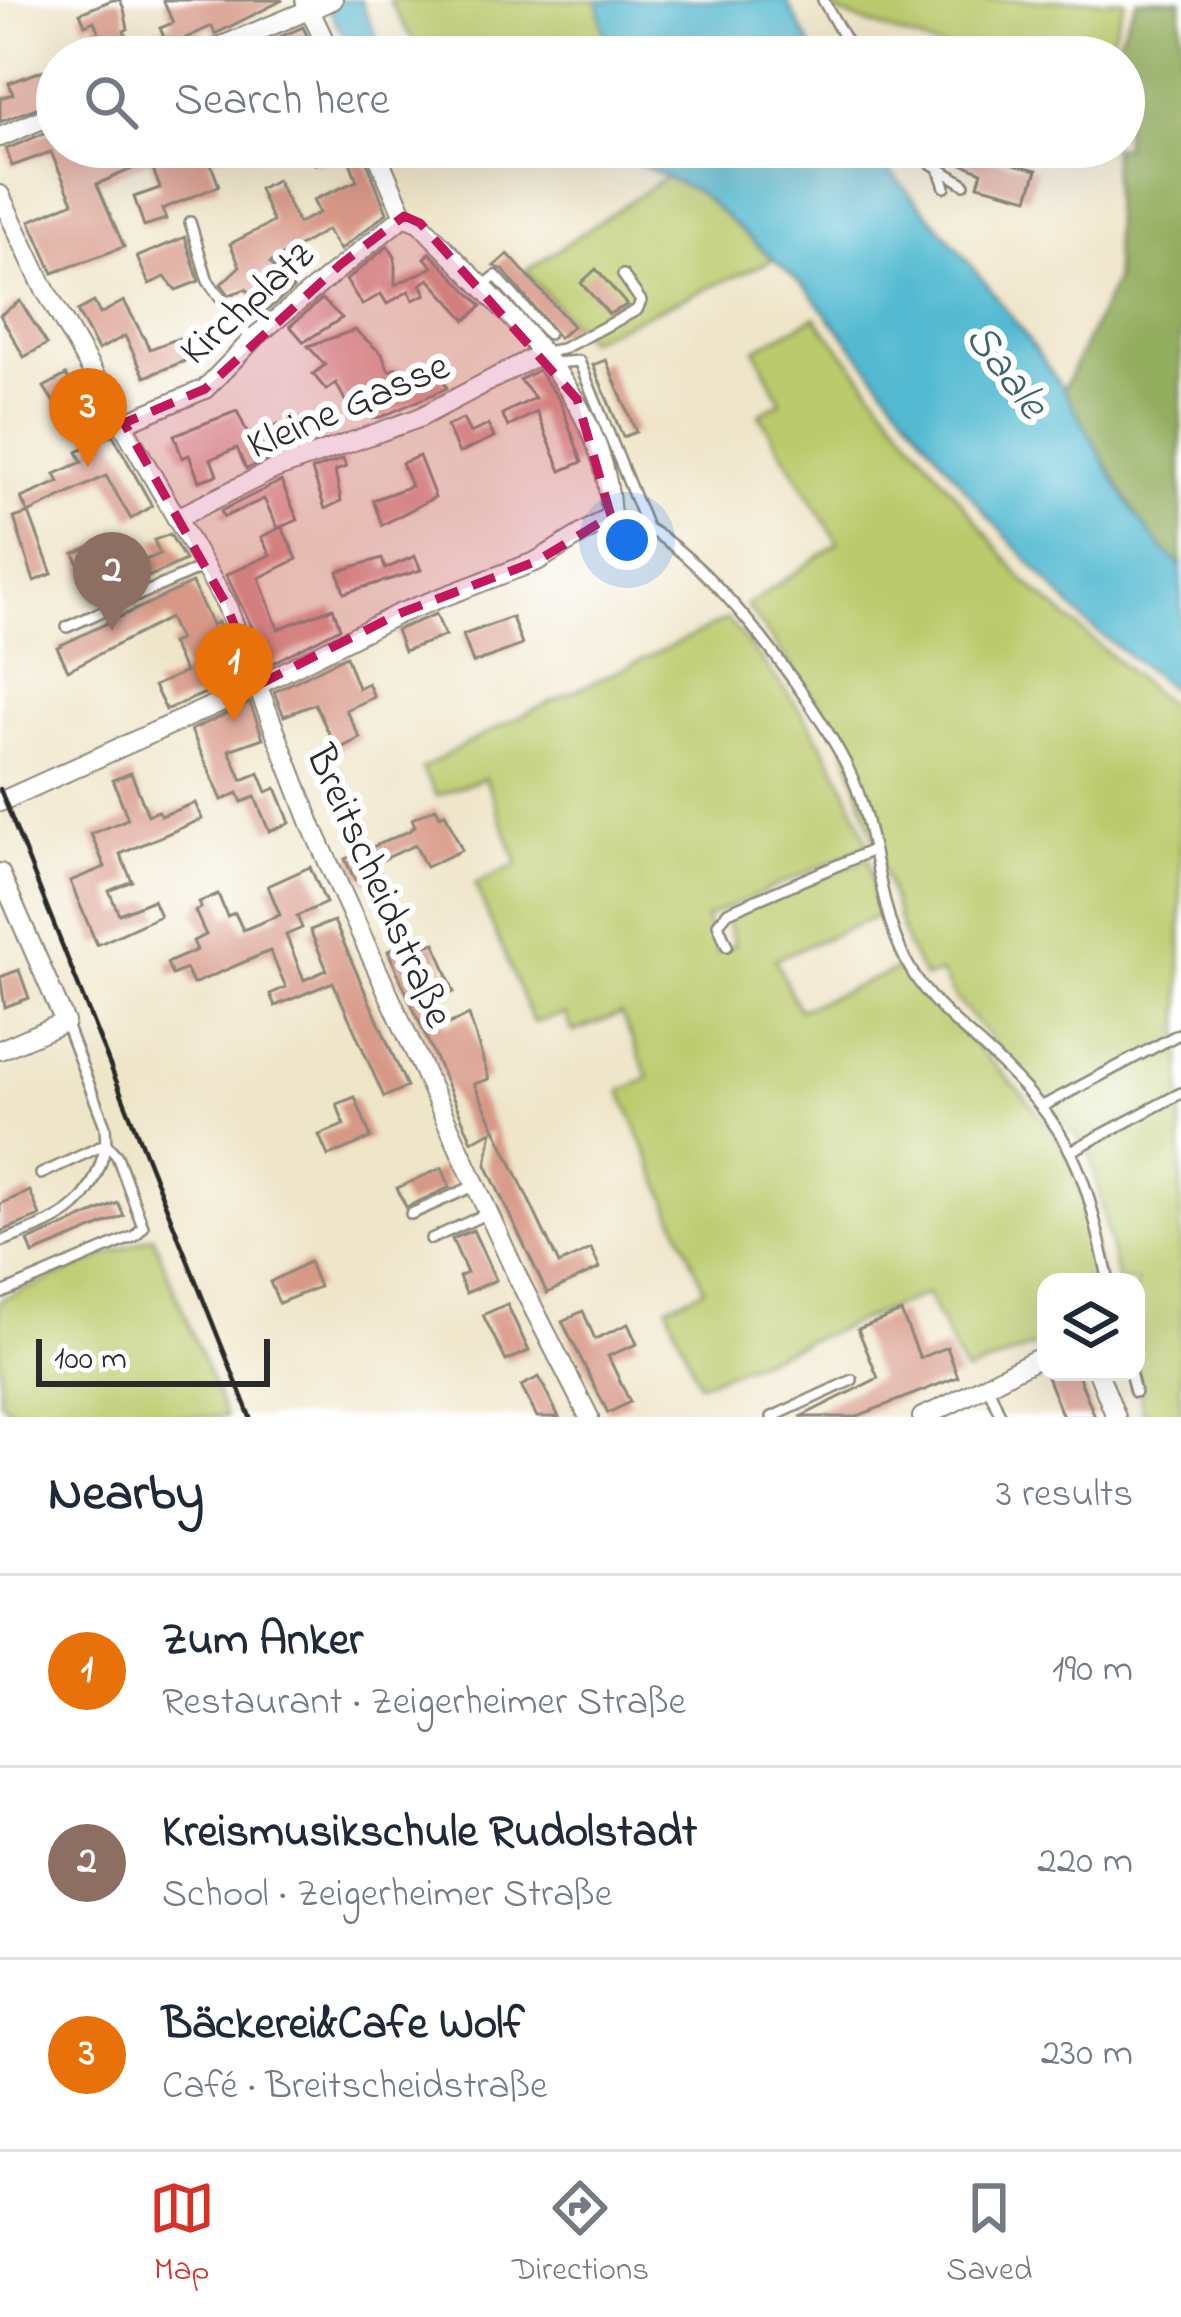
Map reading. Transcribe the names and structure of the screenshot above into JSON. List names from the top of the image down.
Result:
{
  "streets": {
    "street": ["Kirchplatz", "Kleine Gasse", "Breitscheidstraße"]
  },
  "crossings": [
    ["Kirchplatz", "Breitscheidstraße"],
    ["Kleine Gasse", "Breitscheidstraße"]
  ],
  "water": ["Saale"],
  "scale_bar": "100 m",
  "page": {
    "search": "Search here",
    "pins": ["3", "2", "1"],
    "scale": "100 m",
    "heading": ["Nearby", "3 results"],
    "list": [
      {
        "mark": "1",
        "name": "Zum Anker",
        "note": "Restaurant · Zeigerheimer Straße",
        "value": "190 m"
      },
      {
        "mark": "2",
        "name": "Kreismusikschule Rudolstadt",
        "note": "School · Zeigerheimer Straße",
        "value": "220 m"
      },
      {
        "mark": "3",
        "name": "Bäckerei&Cafe Wolf",
        "note": "Café · Breitscheidstraße",
        "value": "230 m"
      }
    ],
    "nav": ["Map", "Directions", "Saved"]
  }
}
